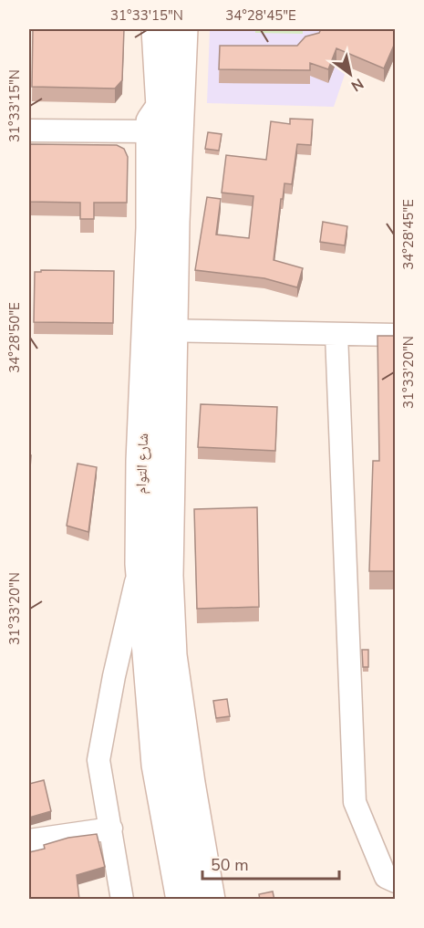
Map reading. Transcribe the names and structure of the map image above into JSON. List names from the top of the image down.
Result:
{
  "streets": {
    "main road": ["شارع التوام"]
  },
  "scale_bar": "50 m",
  "north": "bottom right",
  "coordinates": [
    "31°33'15\"N",
    "34°28'45\"E",
    "34°28'50\"E",
    "31°33'20\"N"
  ]
}
